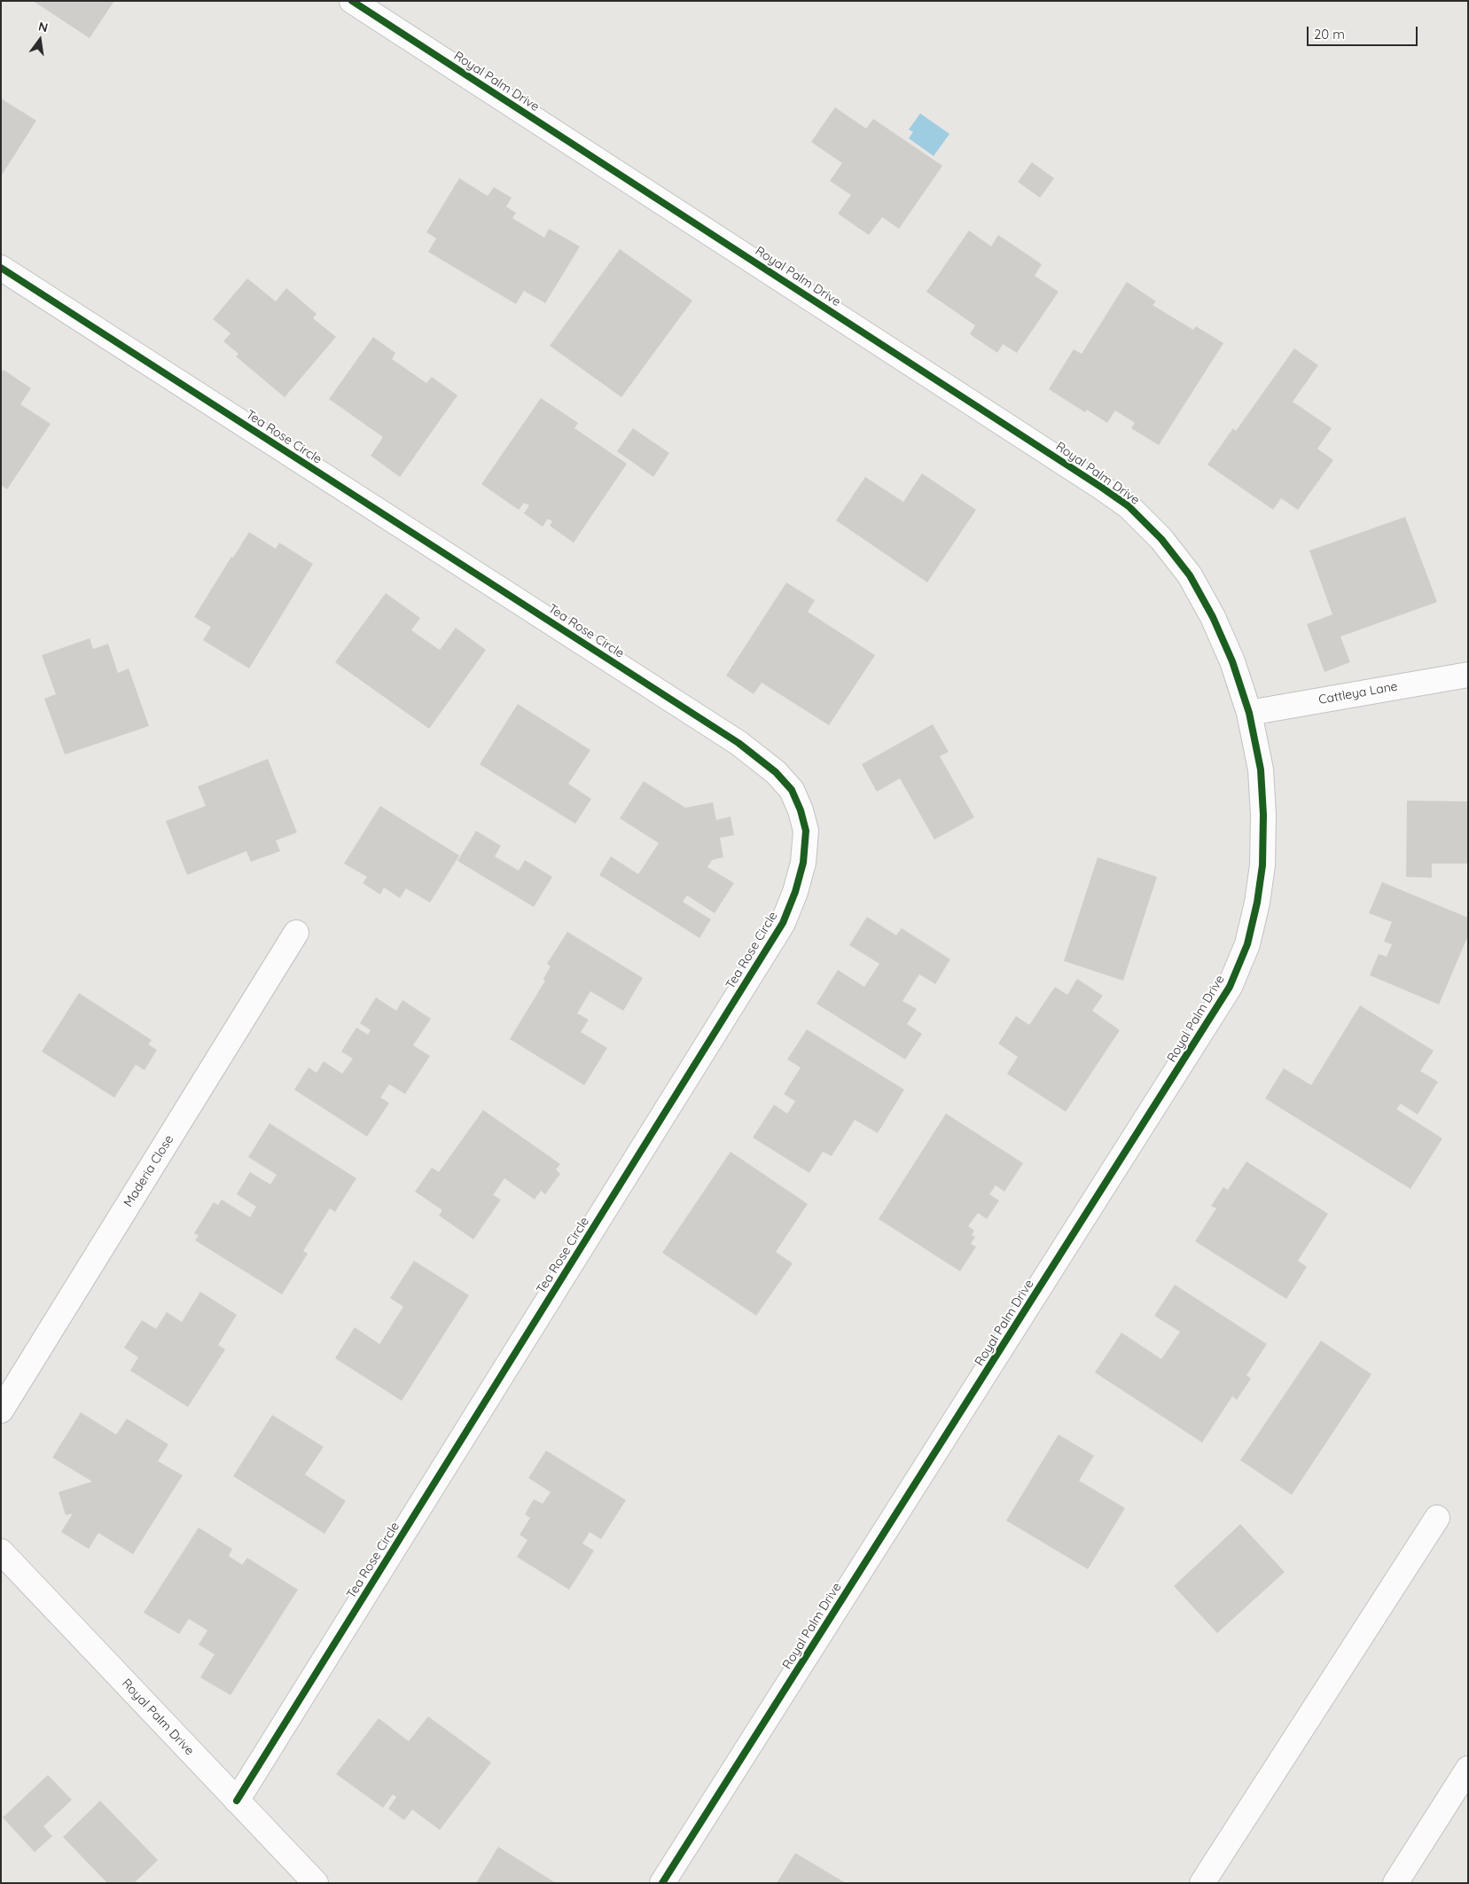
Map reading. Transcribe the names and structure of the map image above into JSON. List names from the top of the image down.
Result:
{
  "streets": {
    "street": [
      "Royal Palm Drive",
      "Tea Rose Circle",
      "Cattleya Lane",
      "Maderia Close"
    ]
  },
  "crossings": [
    ["Royal Palm Drive", "Tea Rose Circle"],
    ["Royal Palm Drive", "Cattleya Lane"]
  ],
  "scale_bar": "20 m",
  "north": "top"
}
